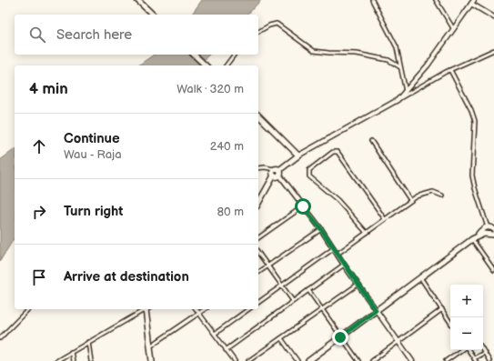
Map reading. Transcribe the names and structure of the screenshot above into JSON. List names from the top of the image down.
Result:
{
  "page": {
    "search": "Search here",
    "heading": ["4 min", "Walk · 320 m"],
    "list": [
      ["Continue", "Wau - Raja", "240 m"],
      ["Turn right", "80 m"],
      "Arrive at destination"
    ],
    "map_buttons": ["+", "−"]
  }
}
